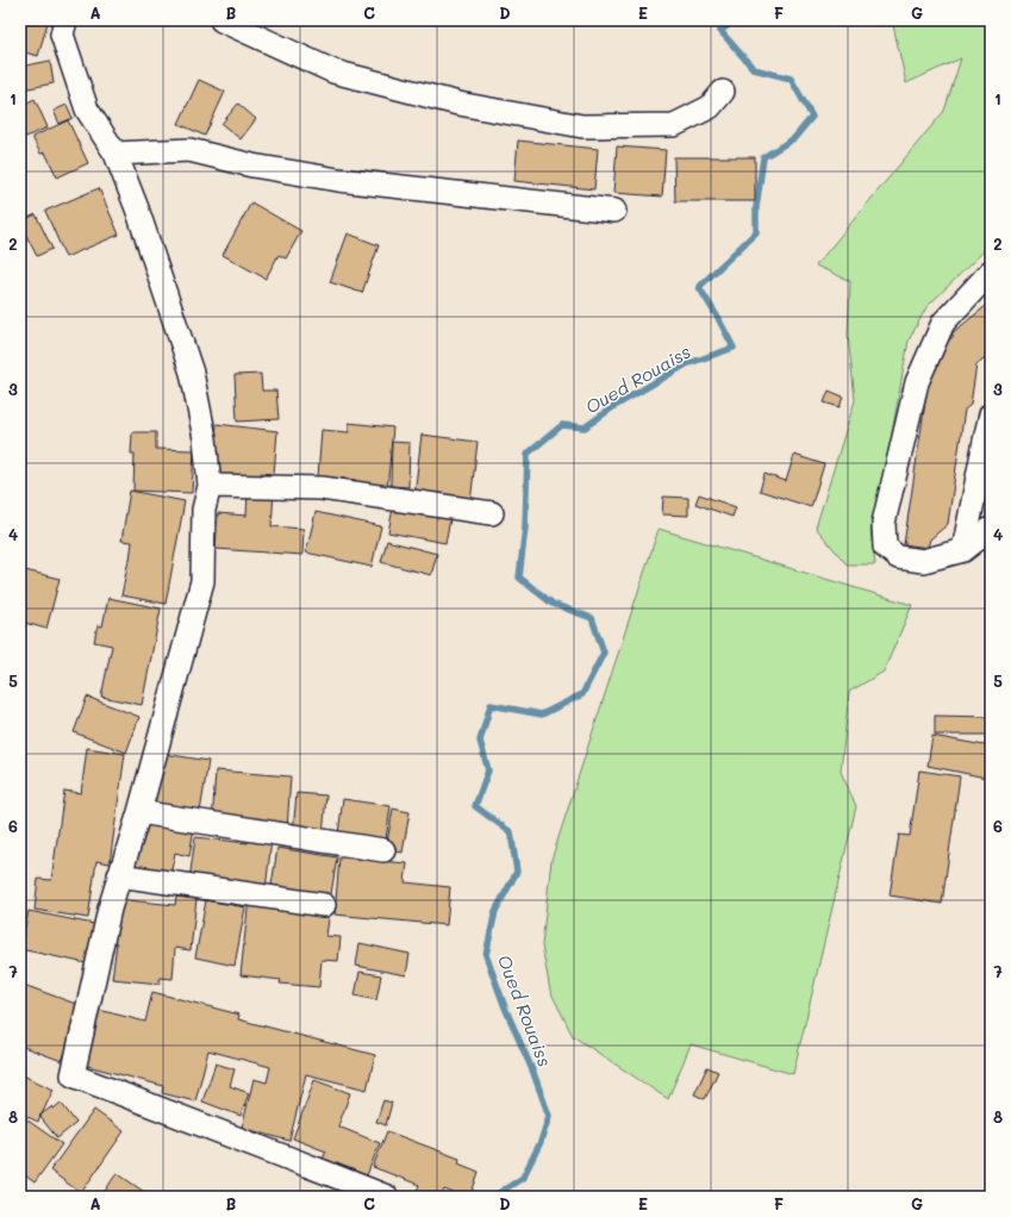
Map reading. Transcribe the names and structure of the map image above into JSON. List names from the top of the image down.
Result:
{
  "water": ["Oued Rouaiss"],
  "grid": {
    "columns": [
      "A",
      "B",
      "C",
      "D",
      "E",
      "F",
      "G"
    ],
    "rows": [
      "1",
      "2",
      "3",
      "4",
      "5",
      "6",
      "7",
      "8"
    ]
  }
}
